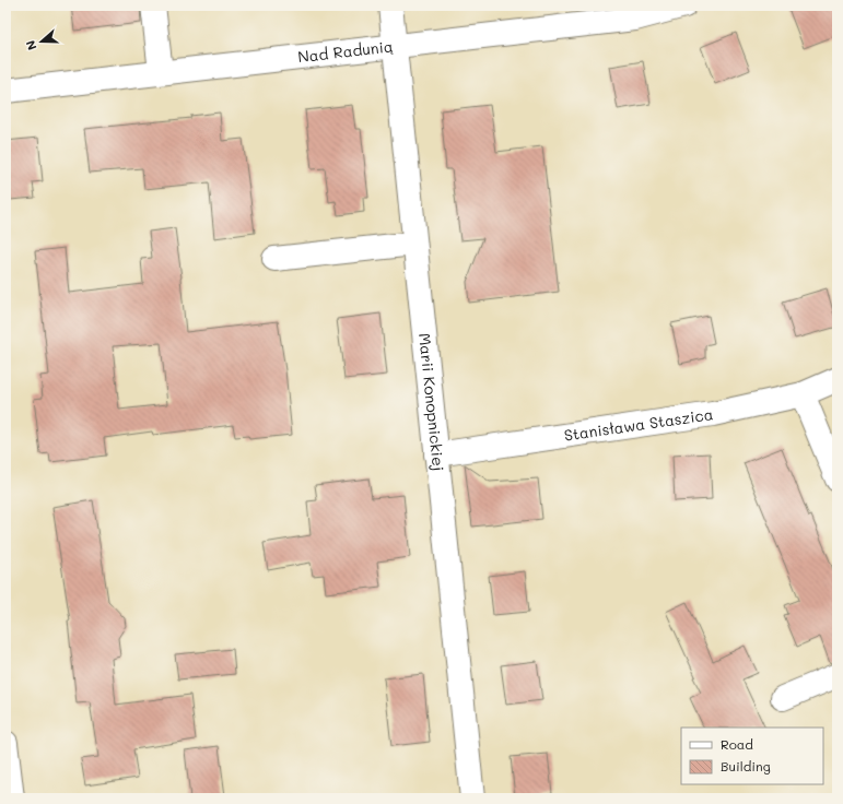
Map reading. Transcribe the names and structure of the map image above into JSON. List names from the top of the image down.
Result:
{
  "streets": {
    "street": ["Nad Radunią", "Marii Konopnickiej", "Stanisława Staszica"]
  },
  "crossings": [
    ["Nad Radunią", "Marii Konopnickiej"],
    ["Marii Konopnickiej", "Stanisława Staszica"]
  ],
  "legend": ["Road", "Building"],
  "north": "left"
}
